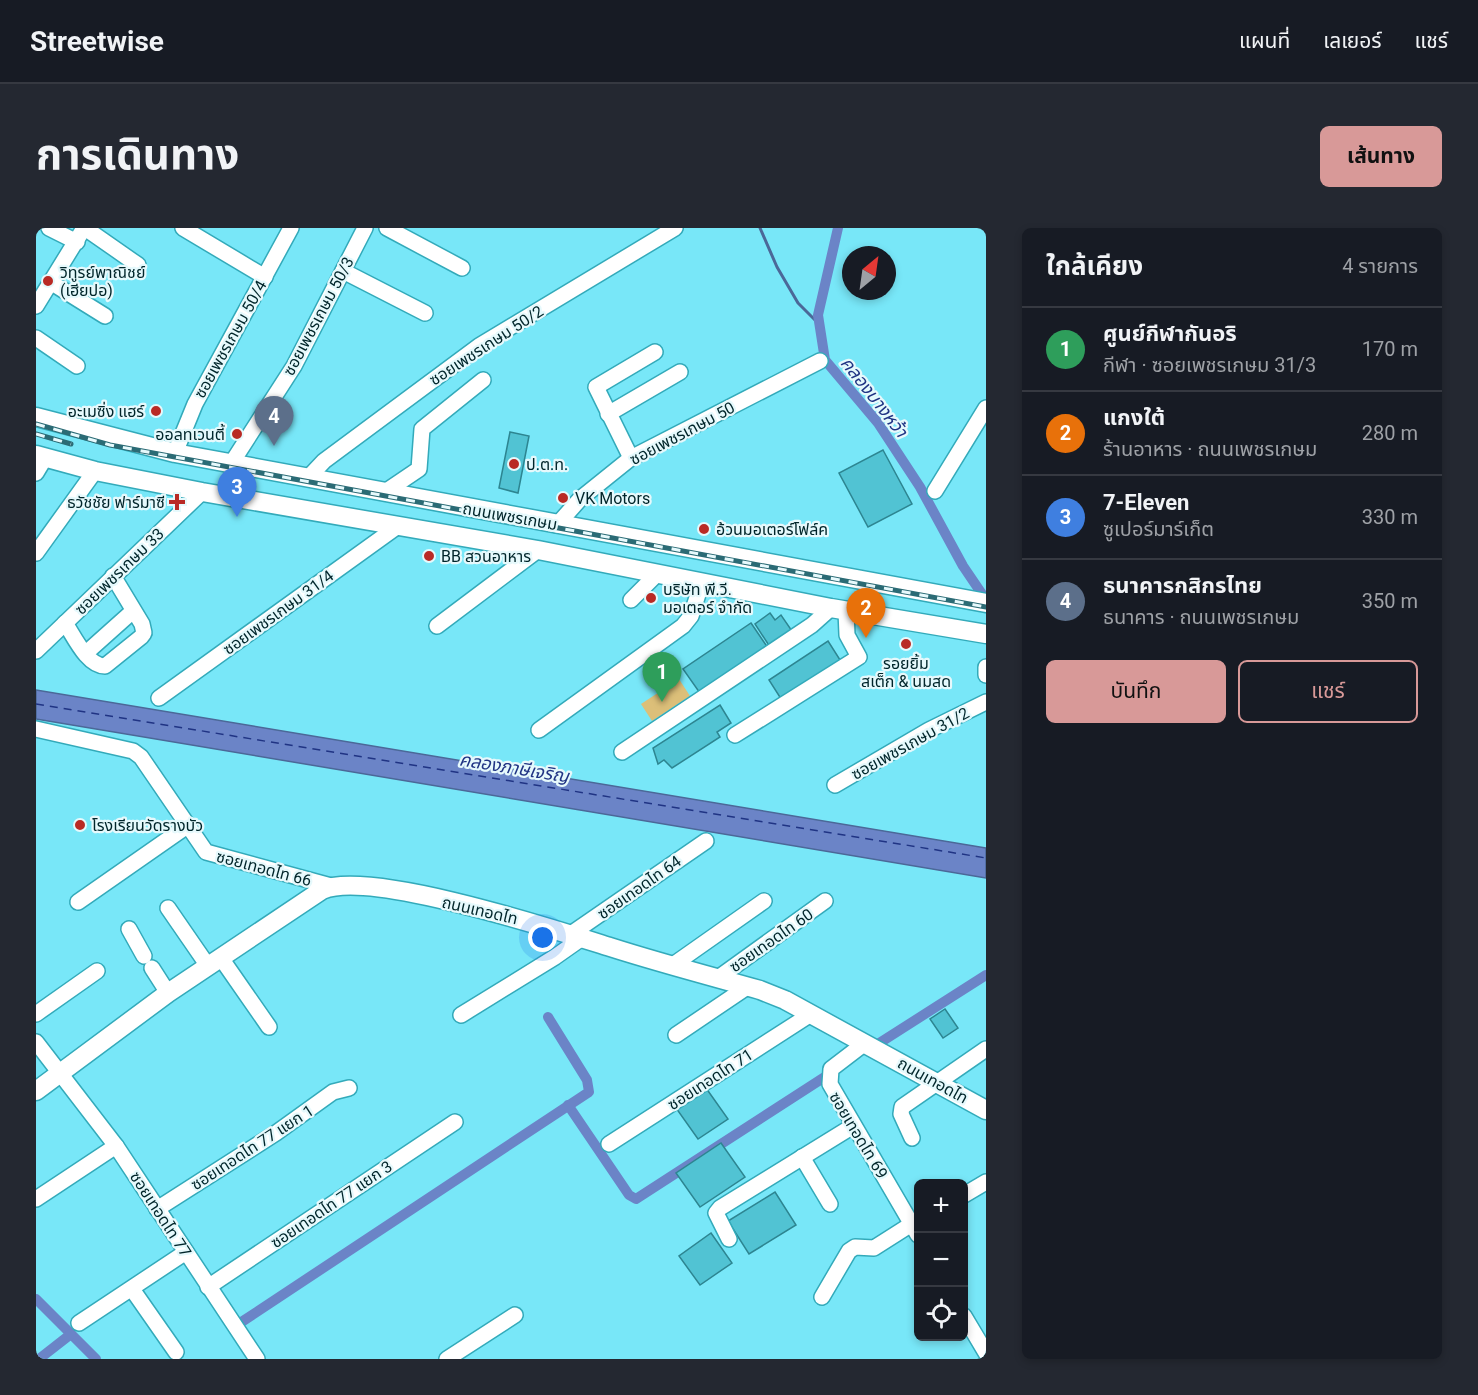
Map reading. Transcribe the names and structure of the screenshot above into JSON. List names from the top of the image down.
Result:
{
  "streets": {
    "main road": ["ถนนเพชรเกษม", "ถนนเทอดไท"],
    "street": [
      "ซอยเพชรเกษม 50/3",
      "ซอยเพชรเกษม 50/4",
      "ซอยเพชรเกษม 50/2",
      "ซอยเพชรเกษม 50",
      "ซอยเพชรเกษม 33",
      "ซอยเพชรเกษม 31/4",
      "ซอยเพชรเกษม 31/2",
      "ซอยเทอดไท 66",
      "ซอยเทอดไท 64",
      "ซอยเทอดไท 60",
      "ซอยเทอดไท 71",
      "ซอยเทอดไท 69",
      "ซอยเทอดไท 77 แยก 1",
      "ซอยเทอดไท 77 แยก 3",
      "ซอยเทอดไท 77"
    ]
  },
  "crossings": [
    ["ซอยเพชรเกษม 50/3", "ถนนเพชรเกษม"],
    ["ซอยเพชรเกษม 50/4", "ถนนเพชรเกษม"],
    ["ซอยเพชรเกษม 50/2", "ถนนเพชรเกษม"],
    ["ซอยเพชรเกษม 50", "ถนนเพชรเกษม"],
    ["ถนนเพชรเกษม", "ซอยเพชรเกษม 33"],
    ["ถนนเพชรเกษม", "ซอยเพชรเกษม 31/4"],
    ["ซอยเทอดไท 66", "ถนนเทอดไท"],
    ["ซอยเทอดไท 64", "ถนนเทอดไท"],
    ["ถนนเทอดไท", "ซอยเทอดไท 60"],
    ["ถนนเทอดไท", "ซอยเทอดไท 71"],
    ["ถนนเทอดไท", "ซอยเทอดไท 69"],
    ["ซอยเทอดไท 77 แยก 1", "ซอยเทอดไท 77"],
    ["ซอยเทอดไท 77 แยก 3", "ซอยเทอดไท 77"]
  ],
  "water": ["คลองบางหว้า", "คลองภาษีเจริญ"],
  "places": {
    "other": [
      "วิทูรย์พาณิชย์ (เฮียปอ)",
      "อะเมซิ่ง แฮร์",
      "ออลทเวนตี้",
      "ป.ต.ท.",
      "VK Motors",
      "อ้วนมอเตอร์โฟล์ค",
      "BB สวนอาหาร",
      "บริษัท พี.วี. มอเตอร์ จำกัด",
      "รอยยิ้ม สเต็ก & นมสด",
      "โรงเรียนวัดรางบัว"
    ],
    "health": ["ธวัชชัย ฟาร์มาซี"]
  },
  "north": "top right",
  "page": {
    "header": "Streetwise",
    "nav": ["แผนที่", "เลเยอร์", "แชร์"],
    "title": "การเดินทาง",
    "buttons": [
      "เส้นทาง",
      ["บันทึก", "แชร์"]
    ],
    "heading": ["ใกล้เคียง", "4 รายการ"],
    "list": [
      {
        "mark": "1",
        "name": "ศูนย์กีฬากันอริ",
        "note": "กีฬา · ซอยเพชรเกษม 31/3",
        "value": "170 m"
      },
      {
        "mark": "2",
        "name": "แกงใต้",
        "note": "ร้านอาหาร · ถนนเพชรเกษม",
        "value": "280 m"
      },
      {
        "mark": "3",
        "name": "7-Eleven",
        "note": "ซูเปอร์มาร์เก็ต",
        "value": "330 m"
      },
      {
        "mark": "4",
        "name": "ธนาคารกสิกรไทย",
        "note": "ธนาคาร · ถนนเพชรเกษม",
        "value": "350 m"
      }
    ],
    "pins": [
      "4",
      "3",
      "2",
      "1"
    ],
    "map_buttons": ["+", "−"]
  }
}
